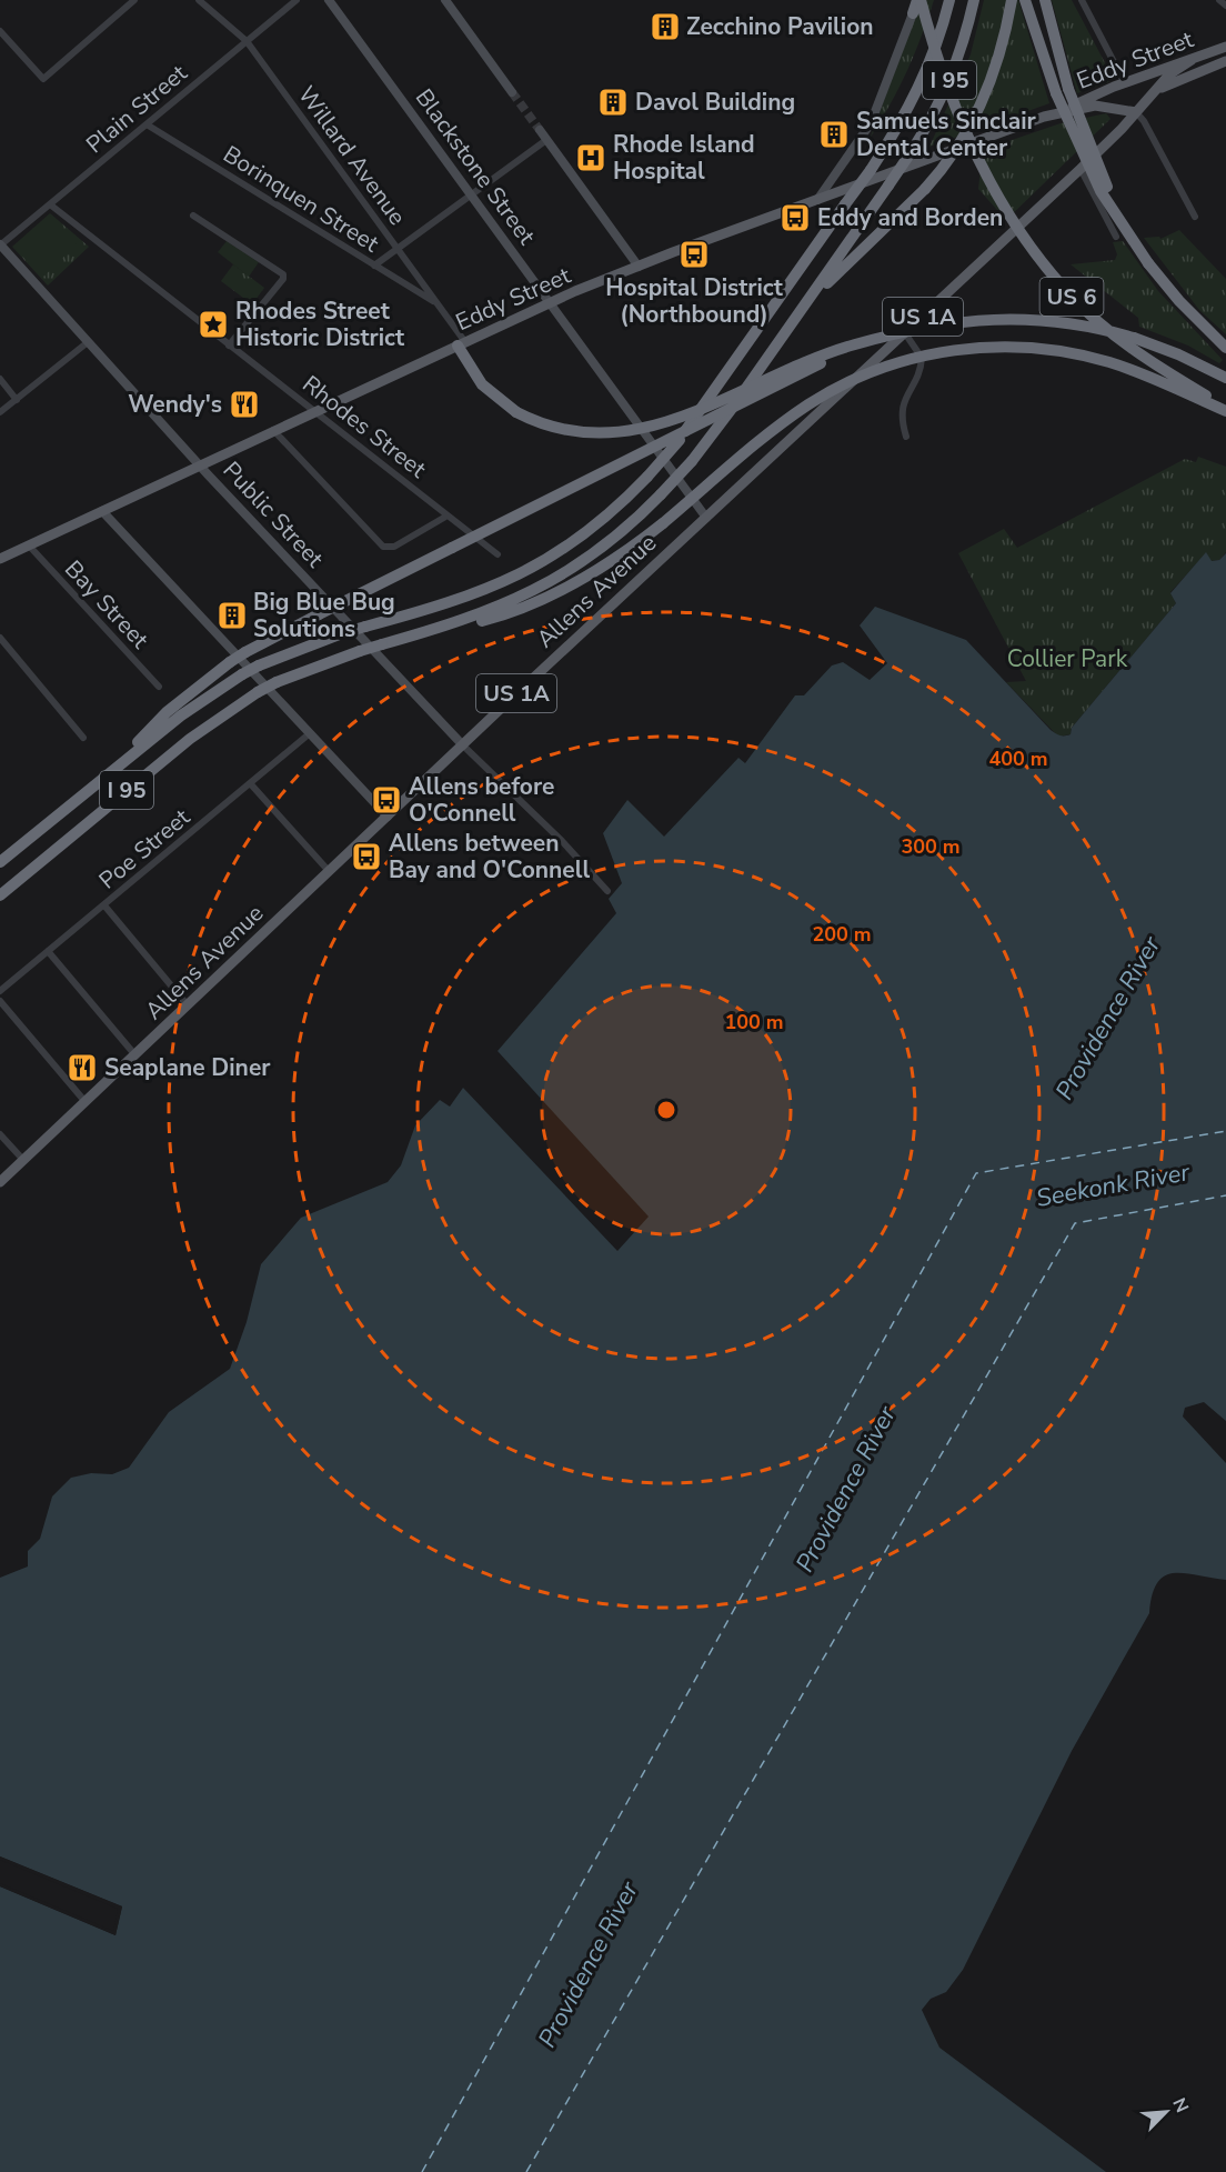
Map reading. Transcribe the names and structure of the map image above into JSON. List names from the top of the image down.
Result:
{
  "streets": {
    "highway": ["I 95", "US 6"],
    "main road": ["Eddy Street", "US 1A", "Allens Avenue"],
    "street": [
      "Plain Street",
      "Willard Avenue",
      "Blackstone Street",
      "Borinquen Street",
      "Rhodes Street",
      "Public Street",
      "Bay Street",
      "Poe Street"
    ]
  },
  "crossings": [
    ["Eddy Street", "Willard Avenue"],
    ["Eddy Street", "Blackstone Street"],
    ["Eddy Street", "Rhodes Street"],
    ["Eddy Street", "Public Street"],
    ["Eddy Street", "Allens Avenue"],
    ["Eddy Street", "Bay Street"],
    ["Plain Street", "Willard Avenue"],
    ["Plain Street", "Borinquen Street"],
    ["Plain Street", "Rhodes Street"],
    ["Plain Street", "Public Street"],
    ["Willard Avenue", "Borinquen Street"],
    ["Blackstone Street", "Allens Avenue"],
    ["Public Street", "Allens Avenue"]
  ],
  "water": ["Providence River", "Seekonk River"],
  "parks": ["Collier Park"],
  "places": {
    "building": [
      "Zecchino Pavilion",
      "Davol Building",
      "Samuels Sinclair Dental Center",
      "Big Blue Bug Solutions"
    ],
    "hospital": ["Rhode Island Hospital"],
    "bus stop": [
      "Eddy and Borden",
      "Hospital District (Northbound)",
      "Allens before O'Connell",
      "Allens between Bay and O'Connell"
    ],
    "place": ["Rhodes Street Historic District"],
    "restaurant": ["Wendy's", "Seaplane Diner"]
  },
  "north": "top right",
  "rings": [
    "400 m",
    "300 m",
    "200 m",
    "100 m"
  ]
}
